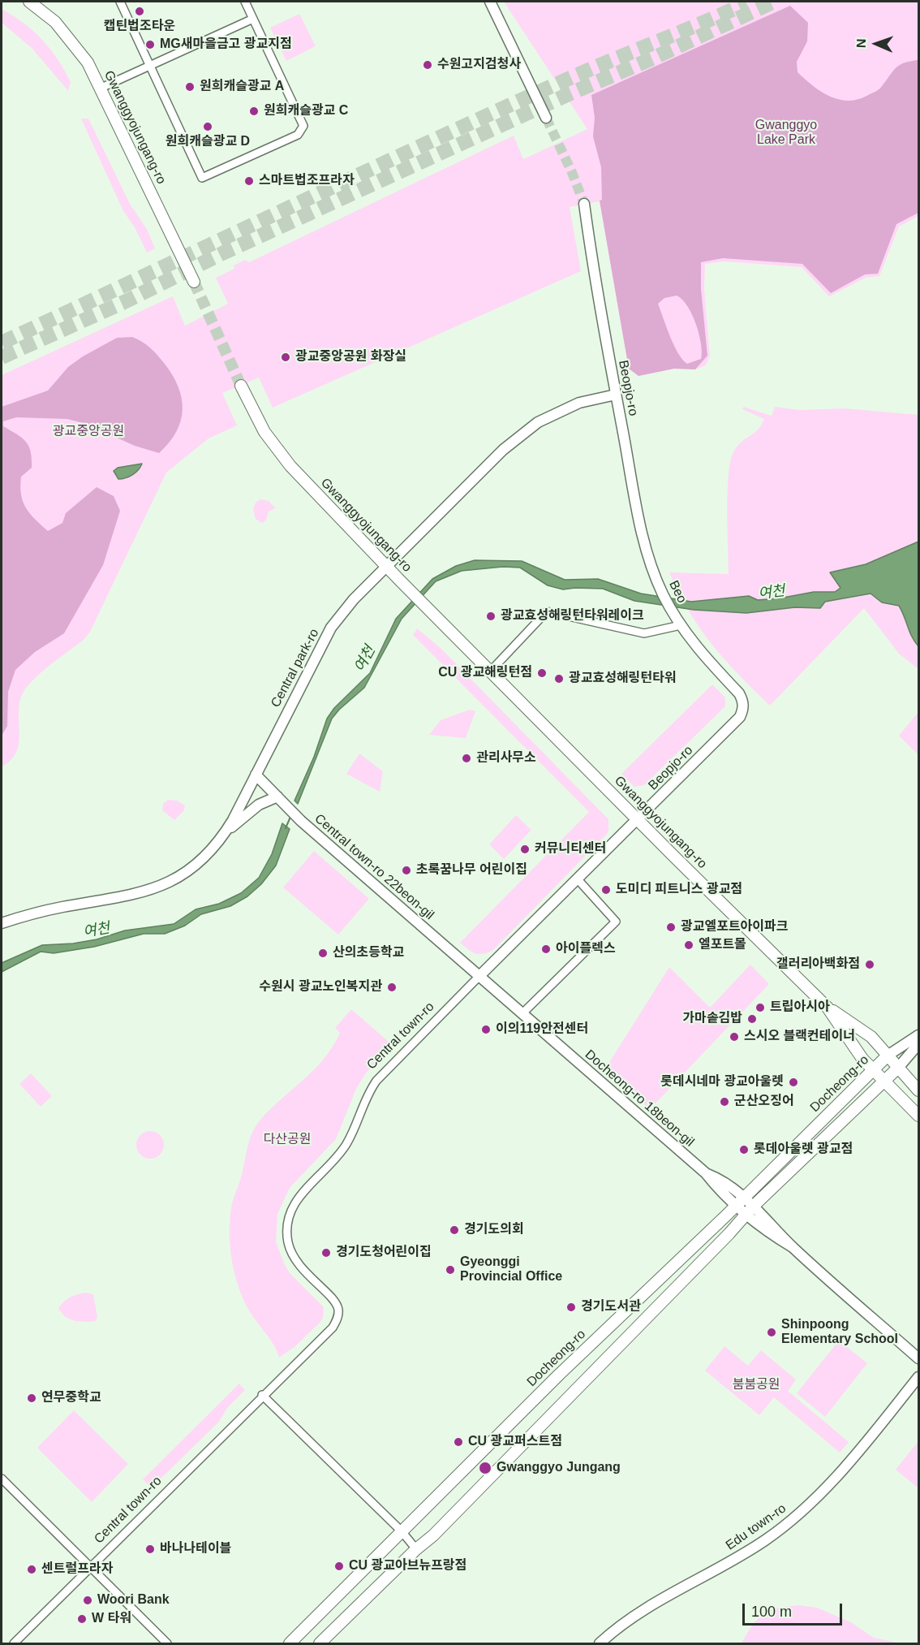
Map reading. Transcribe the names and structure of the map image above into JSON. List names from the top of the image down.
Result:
{
  "streets": {
    "main road": ["Gwanggyojungang-ro", "Docheong-ro"],
    "street": [
      "Beopjo-ro",
      "Beo",
      "Central park-ro",
      "Central town-ro 22beon-gil",
      "Central town-ro",
      "Docheong-ro 18beon-gil",
      "Edu town-ro"
    ]
  },
  "crossings": [
    ["Gwanggyojungang-ro", "Beopjo-ro"],
    ["Gwanggyojungang-ro", "Central park-ro"],
    ["Gwanggyojungang-ro", "Central town-ro"],
    ["Gwanggyojungang-ro", "Docheong-ro"],
    ["Beopjo-ro", "Beo"],
    ["Beopjo-ro", "Central park-ro"],
    ["Beopjo-ro", "Central town-ro"],
    ["Central park-ro", "Central town-ro 22beon-gil"],
    ["Central town-ro 22beon-gil", "Central town-ro"],
    ["Central town-ro 22beon-gil", "Docheong-ro 18beon-gil"],
    ["Central town-ro", "Docheong-ro 18beon-gil"],
    ["Docheong-ro", "Docheong-ro 18beon-gil"]
  ],
  "water": ["여천"],
  "parks": [
    "Gwanggyo Lake Park",
    "광교중앙공원",
    "다산공원",
    "붐붐공원"
  ],
  "places": [
    "캡틴법조타운",
    "MG새마을금고 광교지점",
    "수원고지검청사",
    "원희캐슬광교 A",
    "원희캐슬광교 C",
    "원희캐슬광교 D",
    "스마트법조프라자",
    "광교중앙공원 화장실",
    "광교효성해링턴타워레이크",
    "CU 광교해링턴점",
    "광교효성해링턴타워",
    "관리사무소",
    "커뮤니티센터",
    "초록꿈나무 어린이집",
    "도미디 피트니스 광교점",
    "광교엘포트아이파크",
    "엘포트몰",
    "아이플렉스",
    "산의초등학교",
    "갤러리아백화점",
    "수원시 광교노인복지관",
    "트립아시아",
    "가마솥김밥",
    "이의119안전센터",
    "스시오 블랙컨테이너",
    "롯데시네마 광교아울렛",
    "군산오징어",
    "롯데아울렛 광교점",
    "경기도의회",
    "경기도청어린이집",
    "Gyeonggi Provincial Office",
    "경기도서관",
    "Shinpoong Elementary School",
    "연무중학교",
    "CU 광교퍼스트점",
    "Gwanggyo Jungang",
    "바나나테이블",
    "CU 광교아브뉴프랑점",
    "센트럴프라자",
    "Woori Bank",
    "W 타워"
  ],
  "scale_bar": "100 m",
  "north": "left"
}
